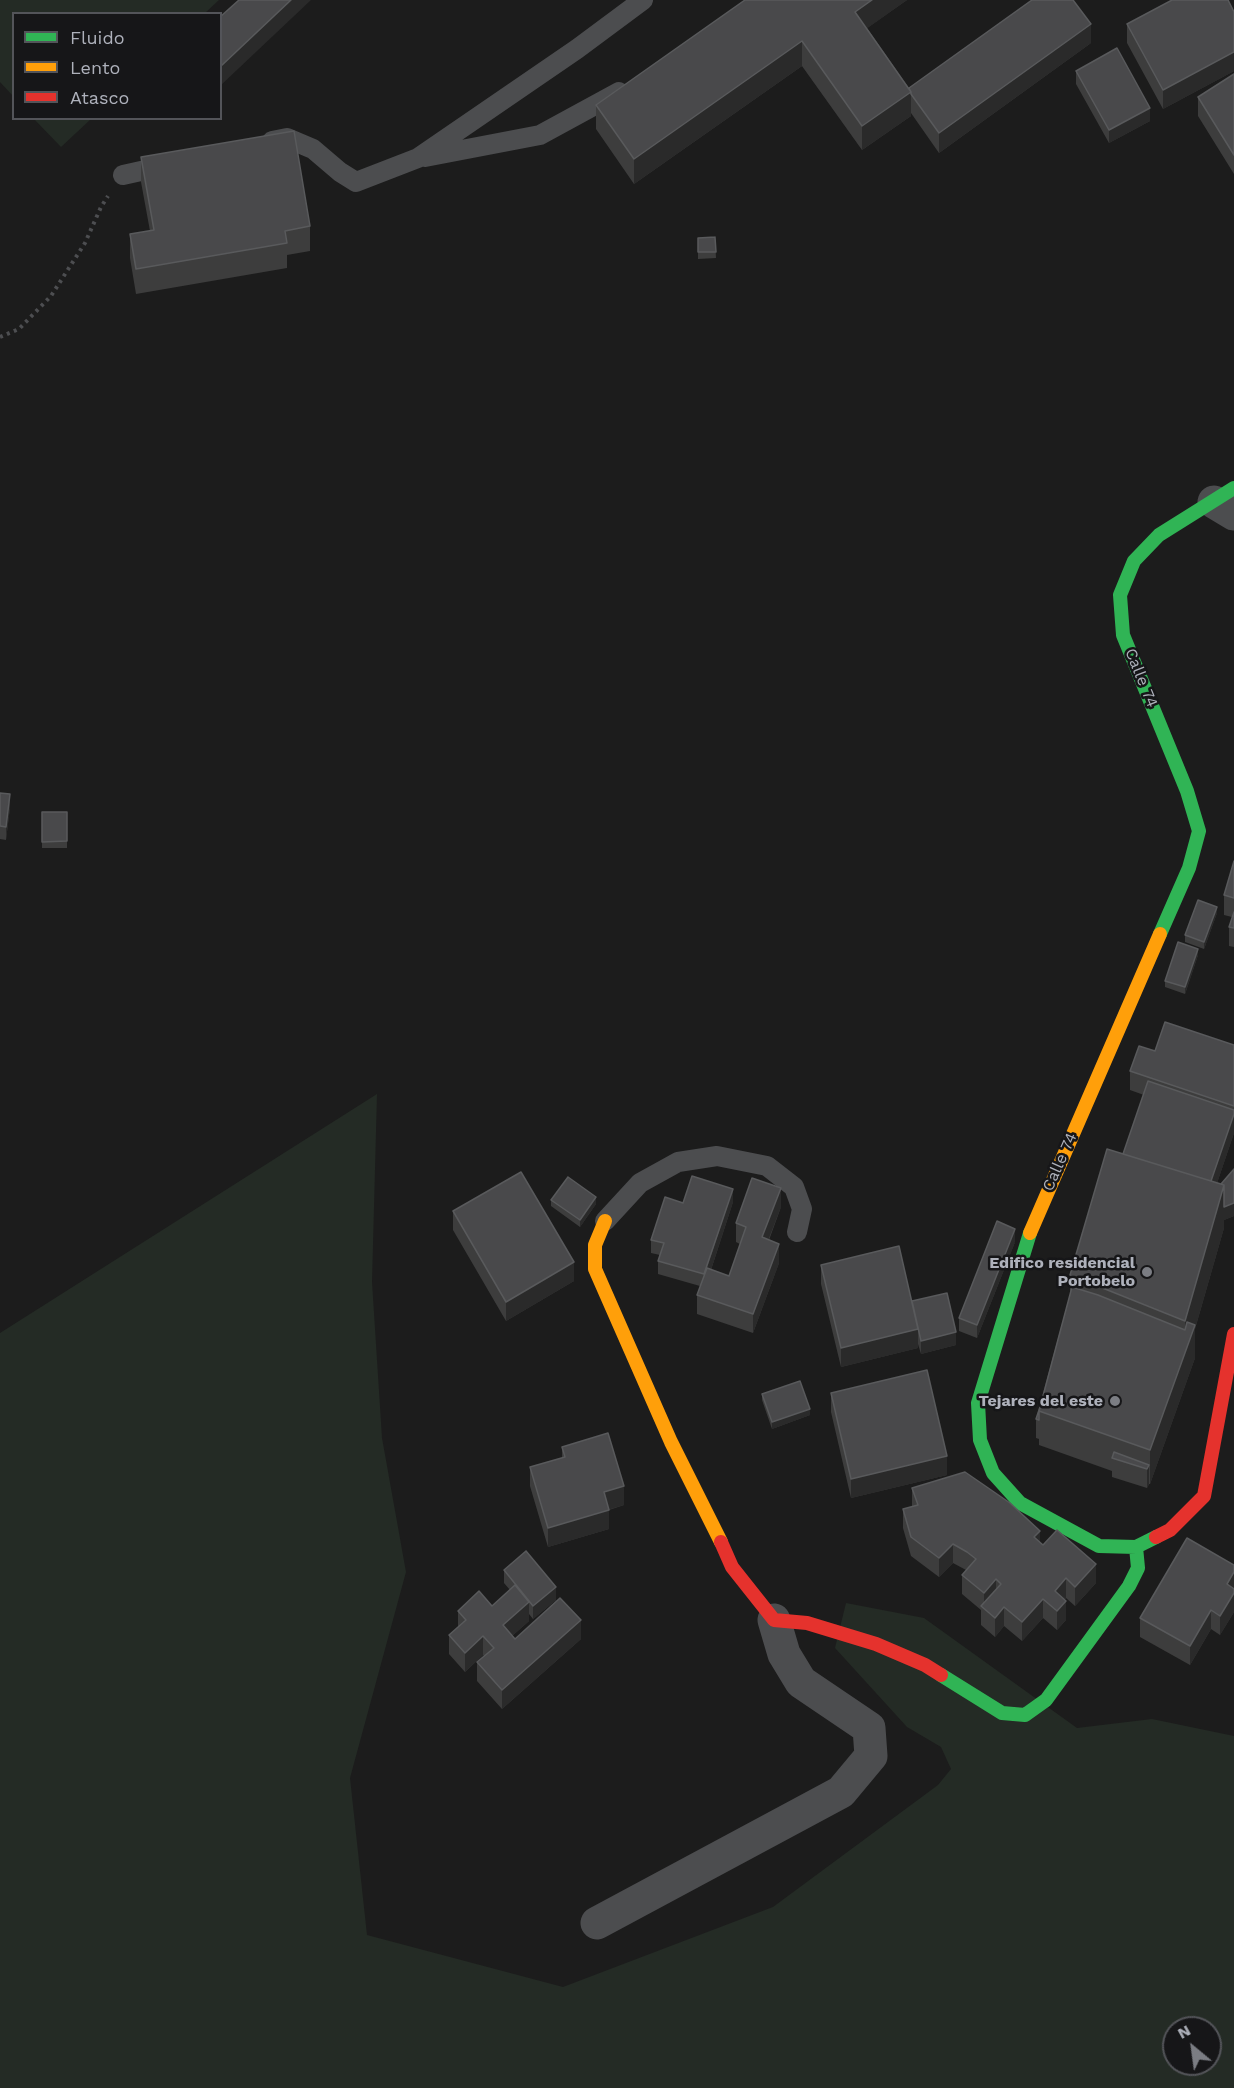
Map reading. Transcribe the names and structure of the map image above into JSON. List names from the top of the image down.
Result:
{
  "streets": {
    "street": ["Calle 74"]
  },
  "places": ["Edifico residencial Portobelo", "Tejares del este"],
  "legend": ["Fluido", "Lento", "Atasco"],
  "north": "top left"
}
